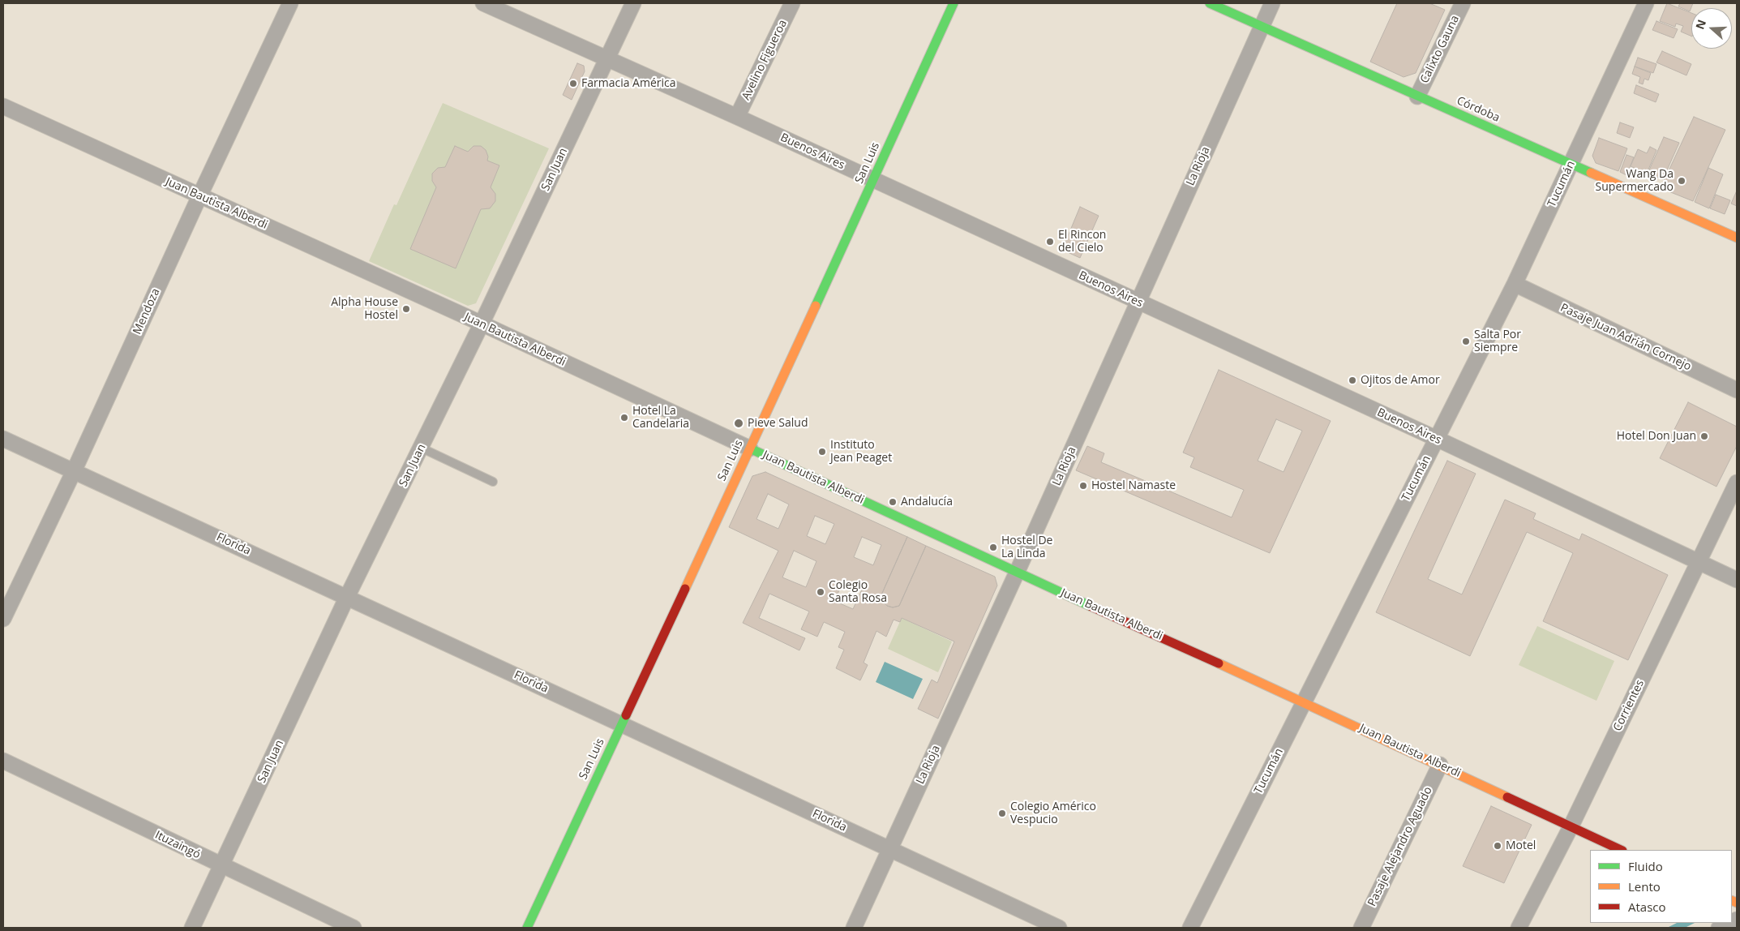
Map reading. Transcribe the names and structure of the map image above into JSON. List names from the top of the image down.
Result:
{
  "streets": {
    "street": [
      "Calixto Gauna",
      "Avelino Figueroa",
      "Córdoba",
      "Buenos Aires",
      "San Luis",
      "La Rioja",
      "San Juan",
      "Tucumán",
      "Juan Bautista Alberdi",
      "Mendoza",
      "Pasaje Juan Adrián Cornejo",
      "Florida",
      "Corrientes",
      "Ituzaingó",
      "Pasaje Alejandro Aguado"
    ]
  },
  "crossings": [
    ["Calixto Gauna", "Córdoba"],
    ["Avelino Figueroa", "Buenos Aires"],
    ["Córdoba", "La Rioja"],
    ["Córdoba", "Tucumán"],
    ["Buenos Aires", "San Luis"],
    ["Buenos Aires", "La Rioja"],
    ["Buenos Aires", "San Juan"],
    ["Buenos Aires", "Tucumán"],
    ["Buenos Aires", "Corrientes"],
    ["San Luis", "Juan Bautista Alberdi"],
    ["San Luis", "Florida"],
    ["La Rioja", "Juan Bautista Alberdi"],
    ["La Rioja", "Florida"],
    ["San Juan", "Juan Bautista Alberdi"],
    ["San Juan", "Florida"],
    ["San Juan", "Ituzaingó"],
    ["Tucumán", "Juan Bautista Alberdi"],
    ["Tucumán", "Pasaje Juan Adrián Cornejo"],
    ["Juan Bautista Alberdi", "Mendoza"],
    ["Juan Bautista Alberdi", "Corrientes"],
    ["Juan Bautista Alberdi", "Pasaje Alejandro Aguado"],
    ["Mendoza", "Florida"]
  ],
  "places": [
    "Farmacia América",
    "Wang Da Supermercado",
    "El Rincon del Cielo",
    "Alpha House Hostel",
    "Salta Por Siempre",
    "Ojitos de Amor",
    "Hotel La Candelaria",
    "Pieve Salud",
    "Hotel Don Juan",
    "Instituto Jean Peaget",
    "Hostel Namaste",
    "Andalucía",
    "Hostel De La Linda",
    "Colegio Santa Rosa",
    "Colegio Américo Vespucio",
    "Motel"
  ],
  "legend": ["Fluido", "Lento", "Atasco"],
  "north": "left"
}
